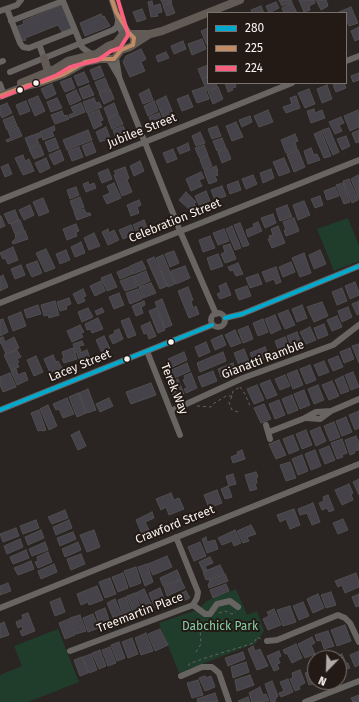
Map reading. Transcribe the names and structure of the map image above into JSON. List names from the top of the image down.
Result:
{
  "streets": {
    "street": [
      "Jubilee Street",
      "Celebration Street",
      "Gianatti Ramble",
      "Lacey Street",
      "Terek Way",
      "Crawford Street",
      "Treemartin Place"
    ]
  },
  "crossings": [
    ["Gianatti Ramble", "Terek Way"],
    ["Lacey Street", "Terek Way"],
    ["Crawford Street", "Treemartin Place"]
  ],
  "parks": ["Dabchick Park"],
  "lines": ["transit line 225", "transit line 224", "transit line 280"],
  "legend": ["280", "225", "224"],
  "north": "bottom left"
}
